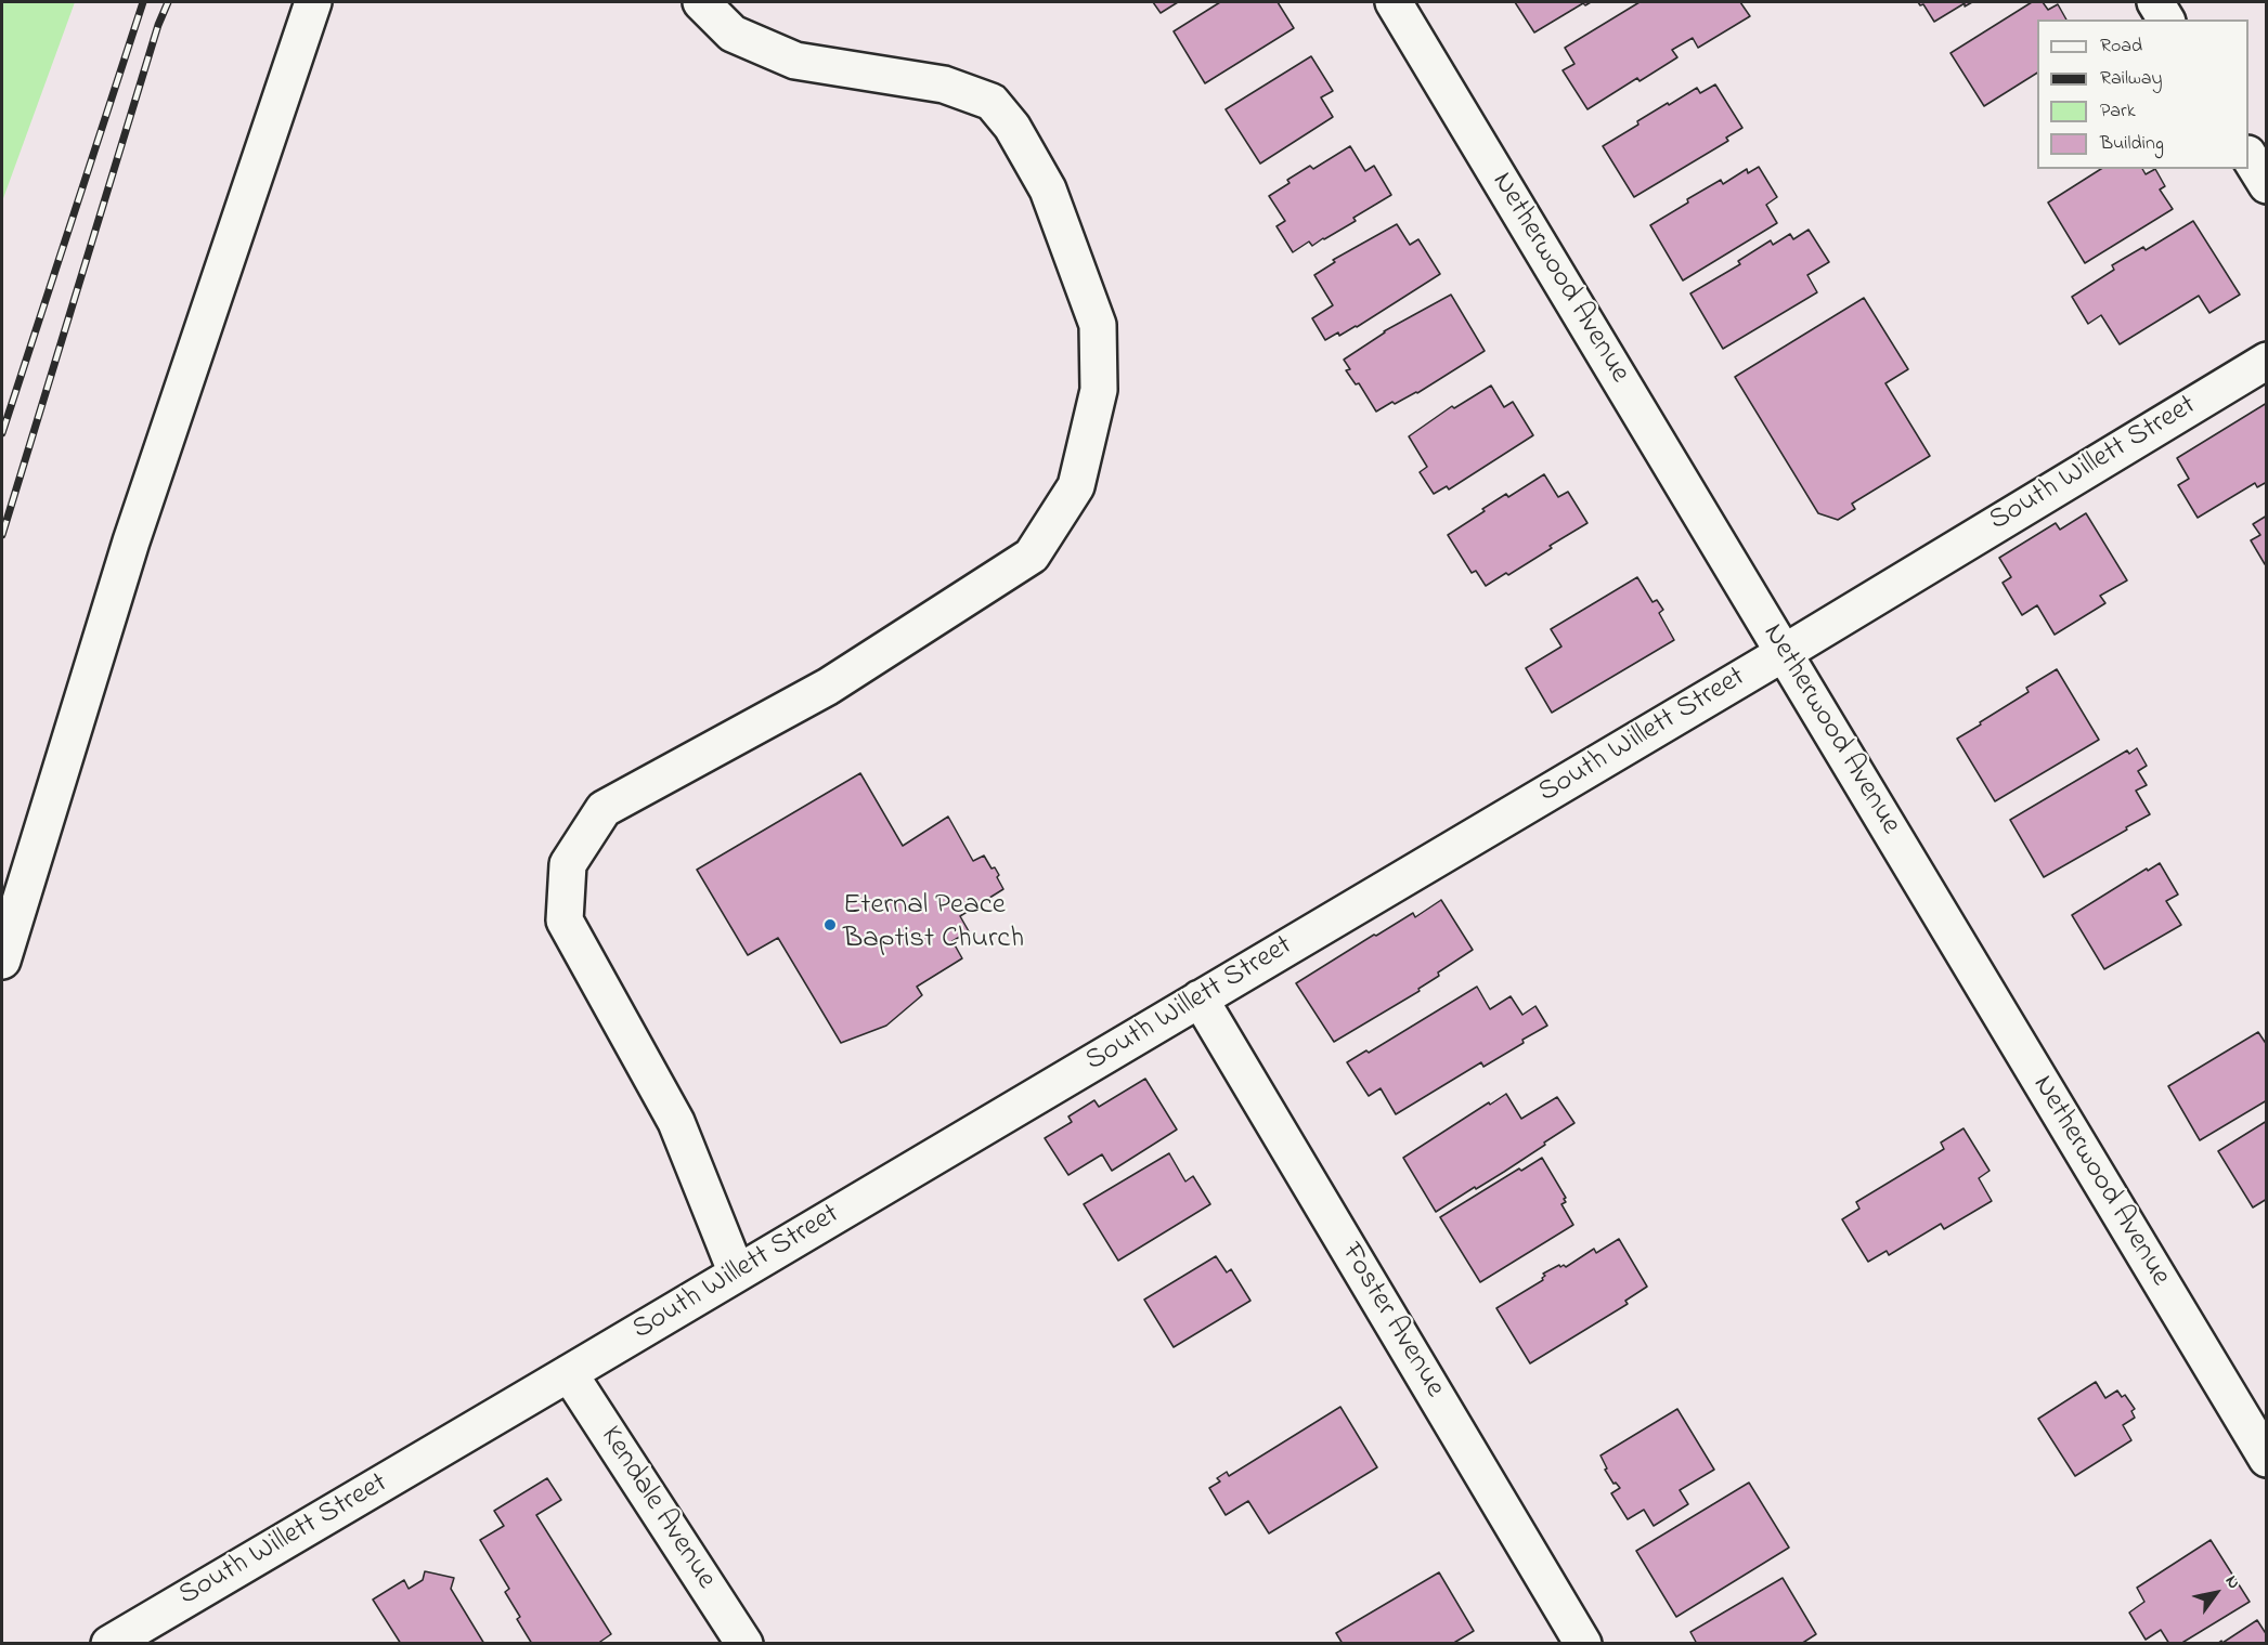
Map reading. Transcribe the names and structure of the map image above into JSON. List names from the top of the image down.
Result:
{
  "streets": {
    "street": [
      "Netherwood Avenue",
      "South Willett Street",
      "Foster Avenue",
      "Kendale Avenue"
    ]
  },
  "crossings": [
    ["Netherwood Avenue", "South Willett Street"],
    ["South Willett Street", "Foster Avenue"],
    ["South Willett Street", "Kendale Avenue"]
  ],
  "places": ["Eternal Peace Baptist Church"],
  "legend": [
    "Road",
    "Railway",
    "Park",
    "Building"
  ],
  "north": "top right"
}
